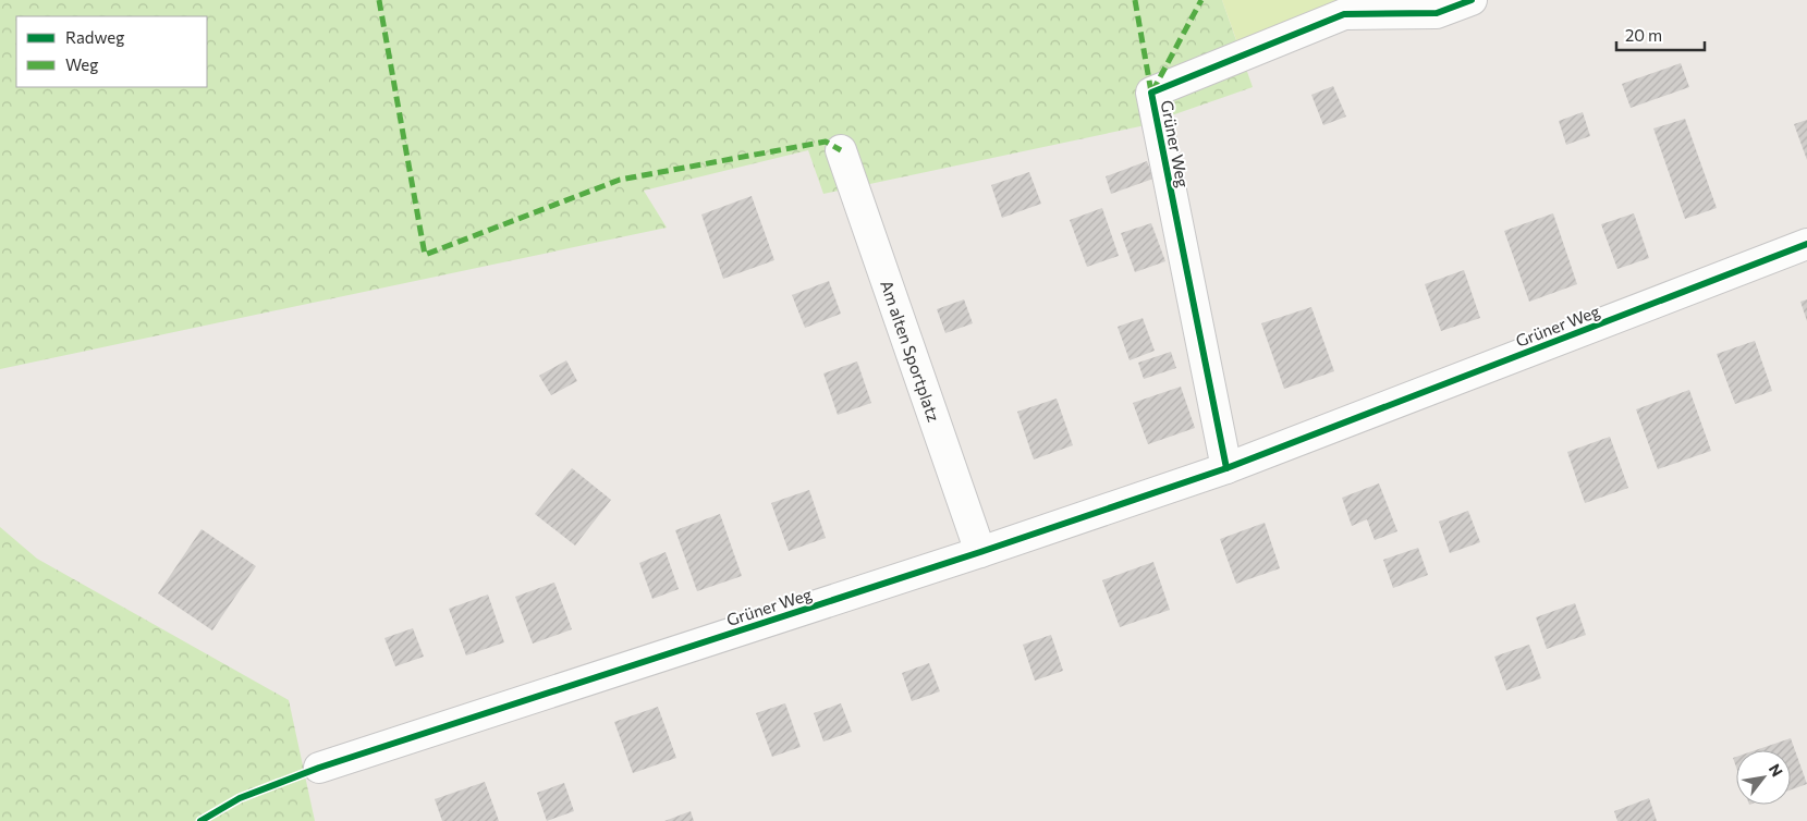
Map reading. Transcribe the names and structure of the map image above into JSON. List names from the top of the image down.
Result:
{
  "streets": {
    "street": ["Grüner Weg", "Am alten Sportplatz"]
  },
  "crossings": [
    ["Grüner Weg", "Am alten Sportplatz"]
  ],
  "legend": ["Radweg", "Weg"],
  "scale_bar": "20 m",
  "north": "top right"
}
